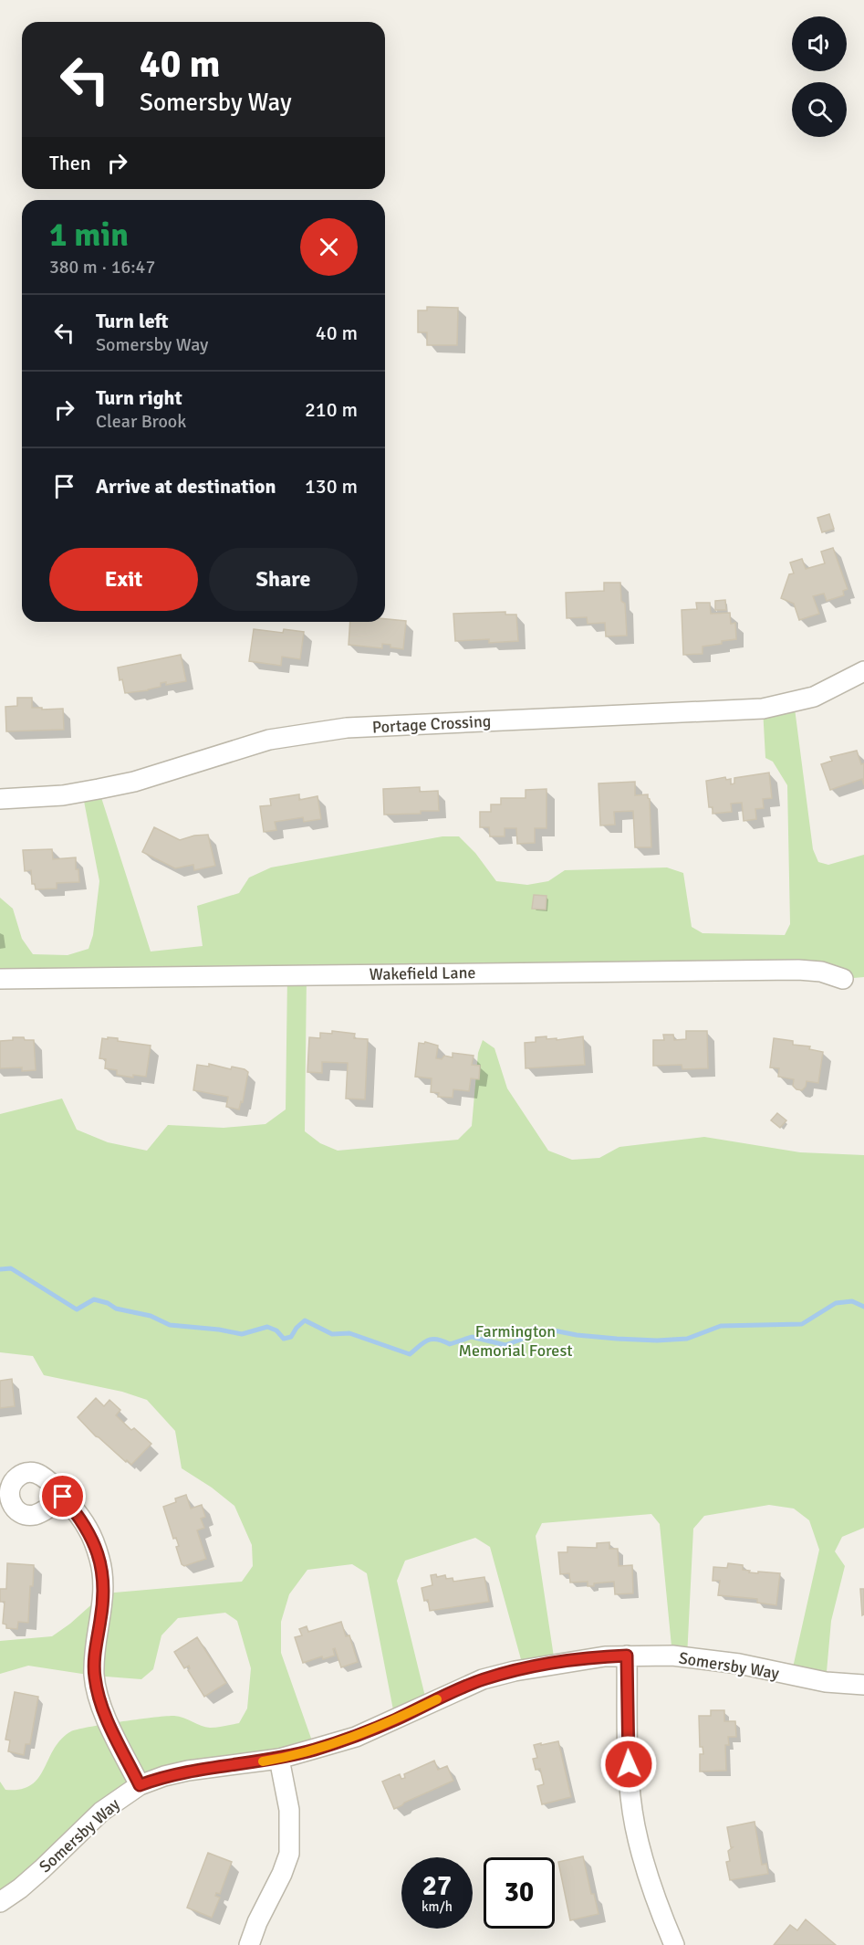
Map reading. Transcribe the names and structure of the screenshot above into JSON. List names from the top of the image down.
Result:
{
  "streets": {
    "street": ["Portage Crossing", "Wakefield Lane", "Somersby Way"]
  },
  "parks": ["Farmington Memorial Forest"],
  "page": {
    "turn": ["40 m", "Somersby Way"],
    "then": "Then",
    "heading": ["1 min", "380 m · 16:47"],
    "list": [
      {
        "name": "Turn left",
        "note": "Somersby Way",
        "value": "40 m"
      },
      {
        "name": "Turn right",
        "note": "Clear Brook",
        "value": "210 m"
      },
      {
        "name": "Arrive at destination",
        "value": "130 m"
      }
    ],
    "buttons": ["Exit", "Share"],
    "speed": "27 km/h",
    "limit": "30"
  }
}
